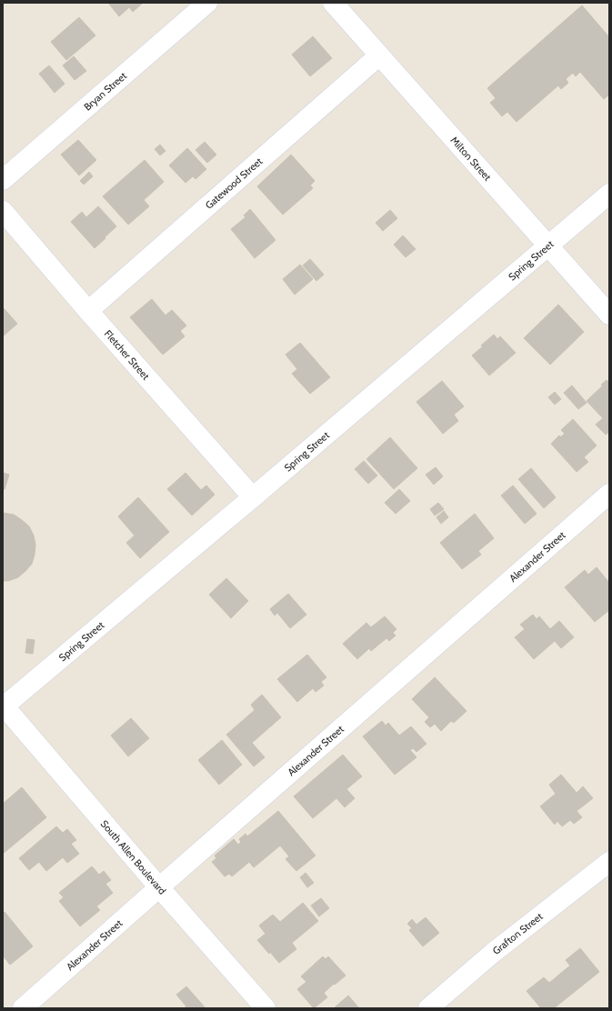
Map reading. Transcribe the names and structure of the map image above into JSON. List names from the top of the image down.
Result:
{
  "streets": {
    "street": [
      "Bryan Street",
      "Milton Street",
      "Gatewood Street",
      "Spring Street",
      "Fletcher Street",
      "Alexander Street",
      "South Allen Boulevard",
      "Grafton Street"
    ]
  },
  "crossings": [
    ["Milton Street", "Gatewood Street"],
    ["Milton Street", "Spring Street"],
    ["Gatewood Street", "Fletcher Street"],
    ["Spring Street", "Fletcher Street"],
    ["Spring Street", "South Allen Boulevard"],
    ["Alexander Street", "South Allen Boulevard"]
  ]
}
